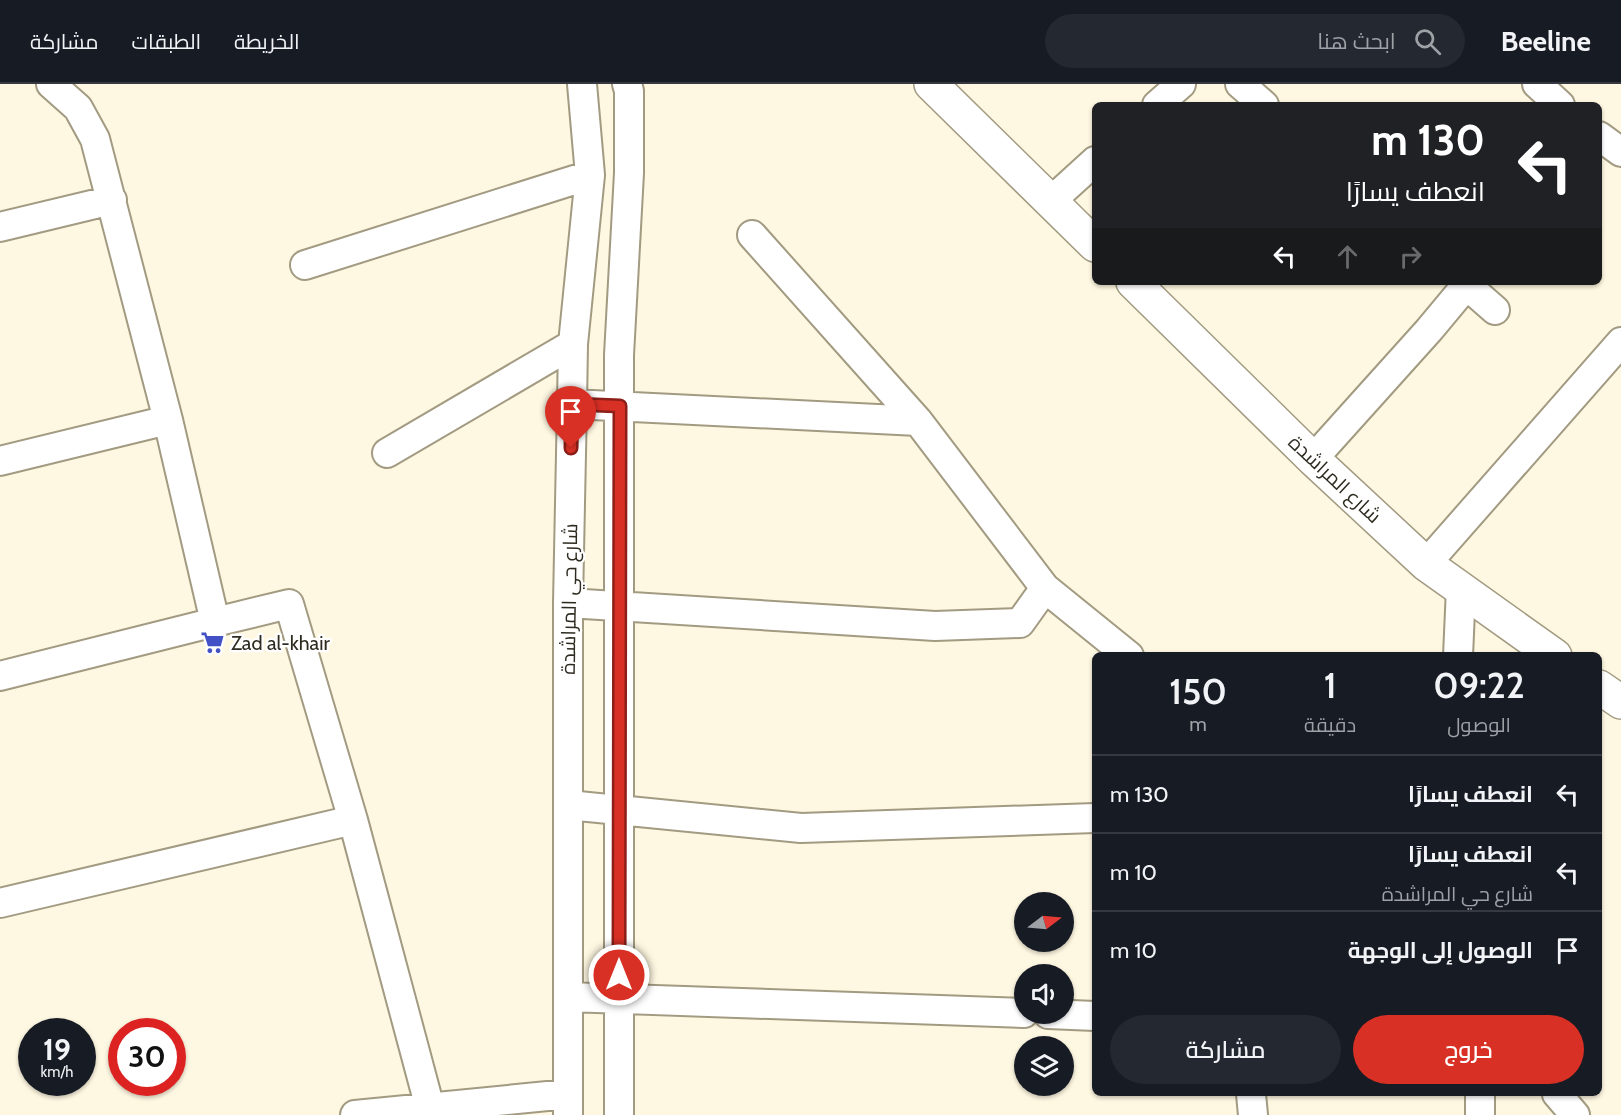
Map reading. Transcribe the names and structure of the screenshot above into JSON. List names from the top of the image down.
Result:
{
  "streets": {
    "street": ["شارع المراشدة", "شارع حي المراشدة"]
  },
  "places": {
    "supermarket": ["Zad al-khair"]
  },
  "north": "right",
  "page": {
    "header": "Beeline",
    "search": "ابحث هنا",
    "nav": ["الخريطة", "الطبقات", "مشاركة"],
    "turn": ["130 m", "انعطف يسارًا"],
    "eta": [
      "09:22",
      "الوصول",
      "1",
      "دقيقة",
      "150",
      "m"
    ],
    "list": [
      {
        "name": "انعطف يسارًا",
        "value": "130 m"
      },
      {
        "name": "انعطف يسارًا",
        "note": "شارع حي المراشدة",
        "value": "10 m"
      },
      {
        "name": "الوصول إلى الوجهة",
        "value": "10 m"
      }
    ],
    "buttons": ["خروج", "مشاركة"],
    "speed": "19 km/h",
    "limit": "30"
  }
}
